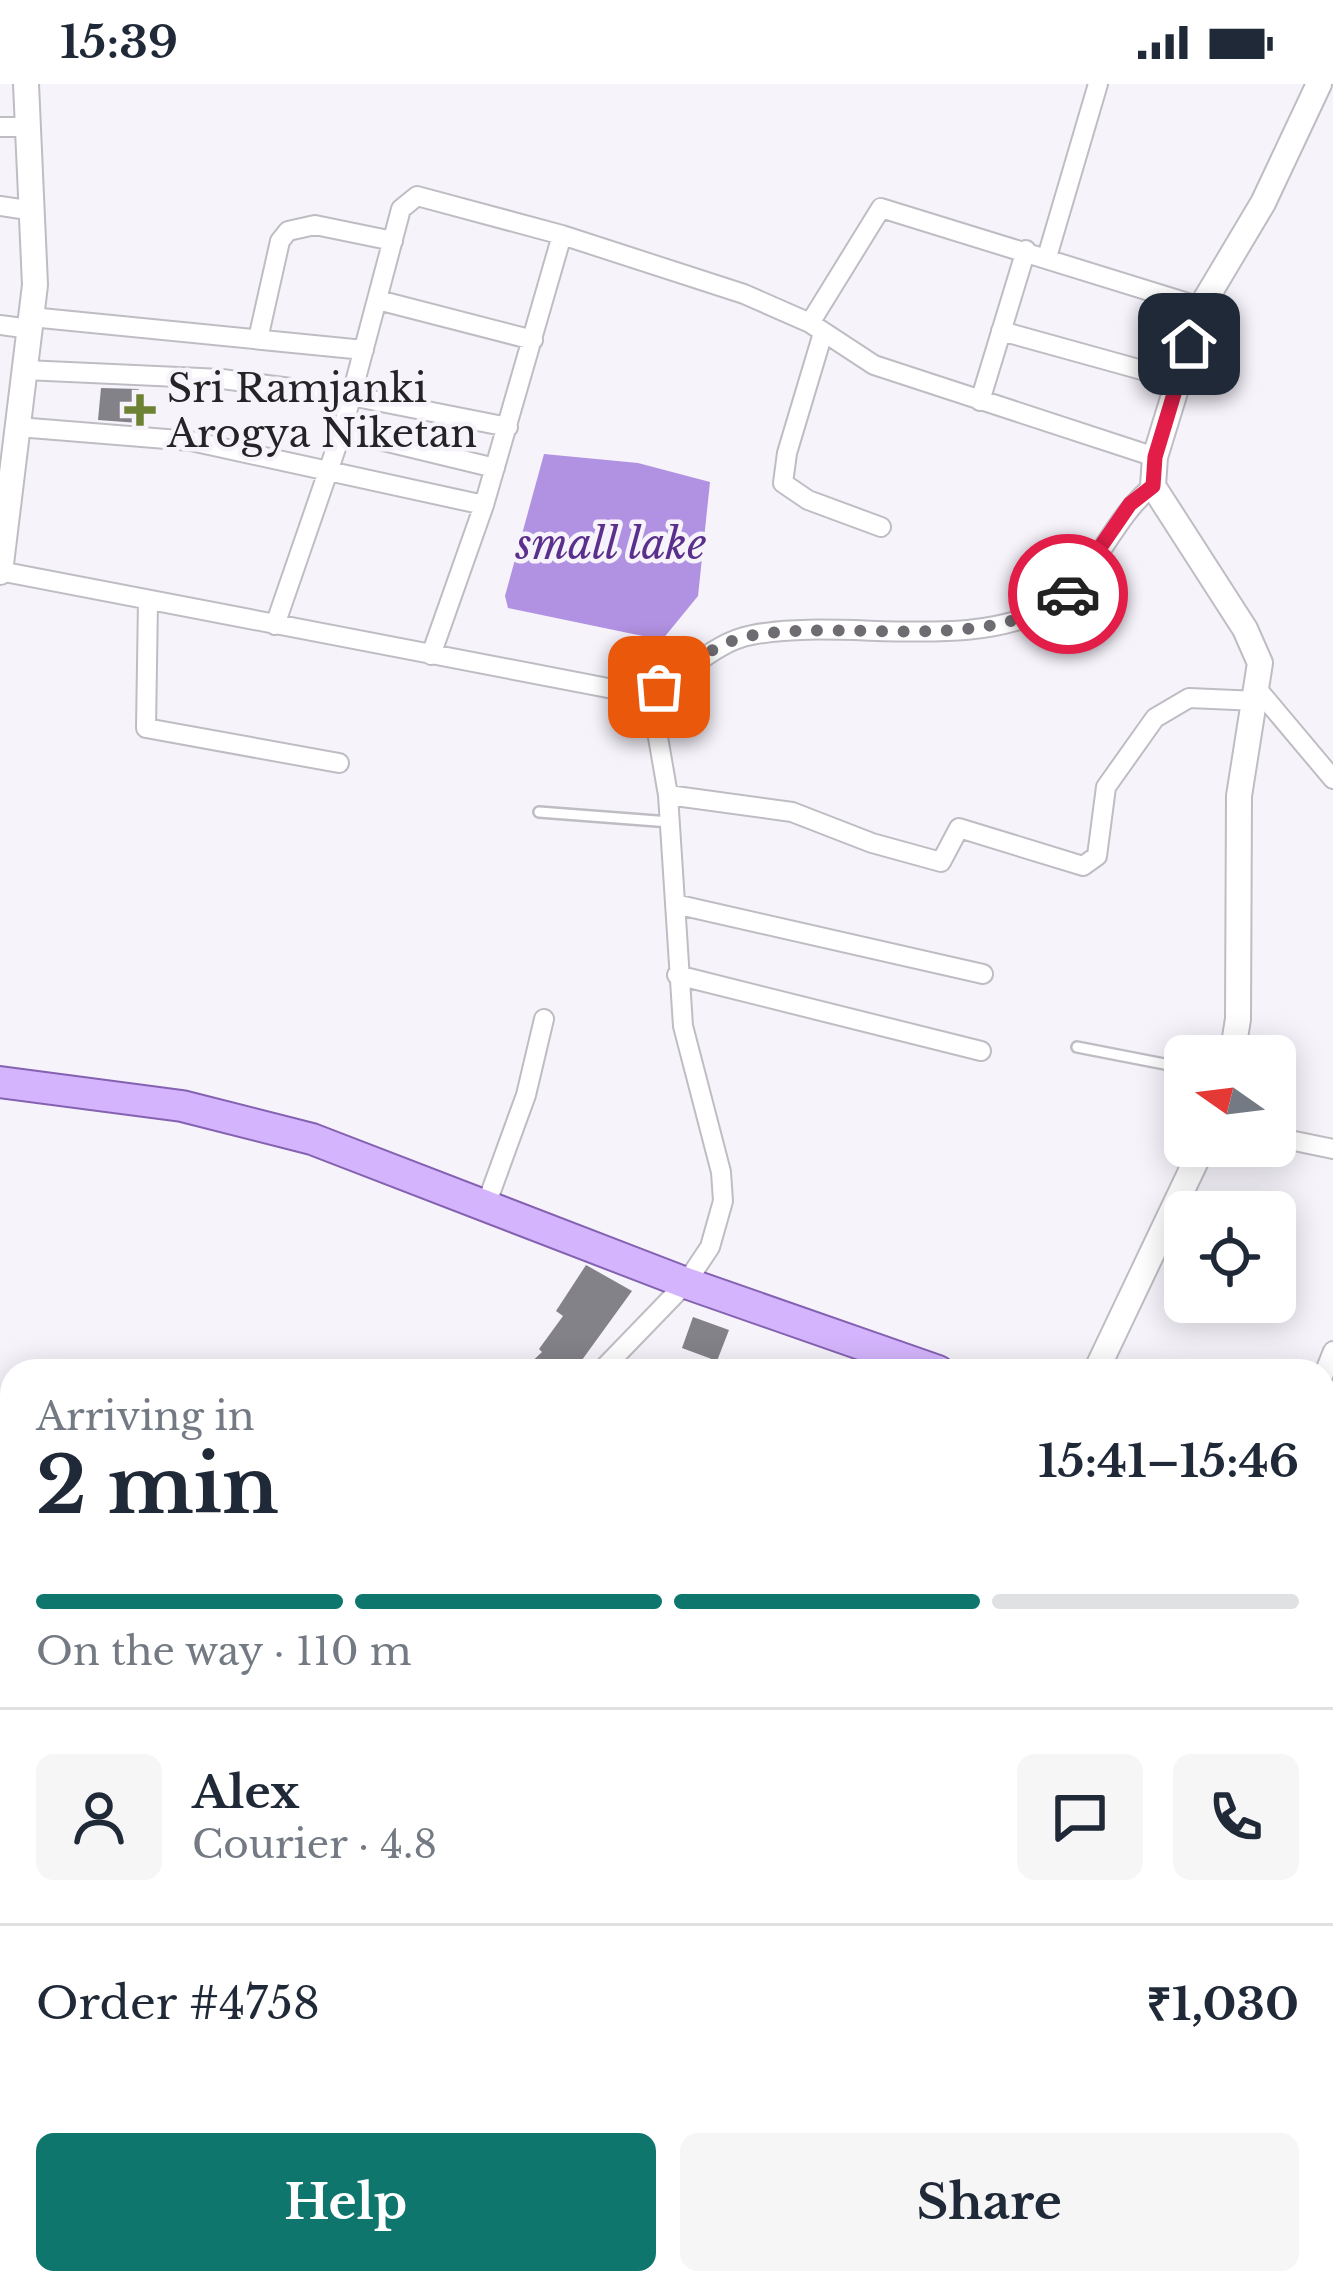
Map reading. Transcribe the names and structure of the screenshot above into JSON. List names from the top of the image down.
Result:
{
  "water": ["small lake"],
  "places": {
    "health": ["Sri Ramjanki Arogya Niketan"]
  },
  "north": "left",
  "page": {
    "status": "15:39",
    "heading": ["2 min", "Arriving in", "15:41–15:46"],
    "panel": [
      "Alex",
      "Courier · 4.8",
      "Order #4758",
      "₹1,030"
    ],
    "bar": "On the way · 110 m",
    "buttons": ["Help", "Share"]
  }
}
